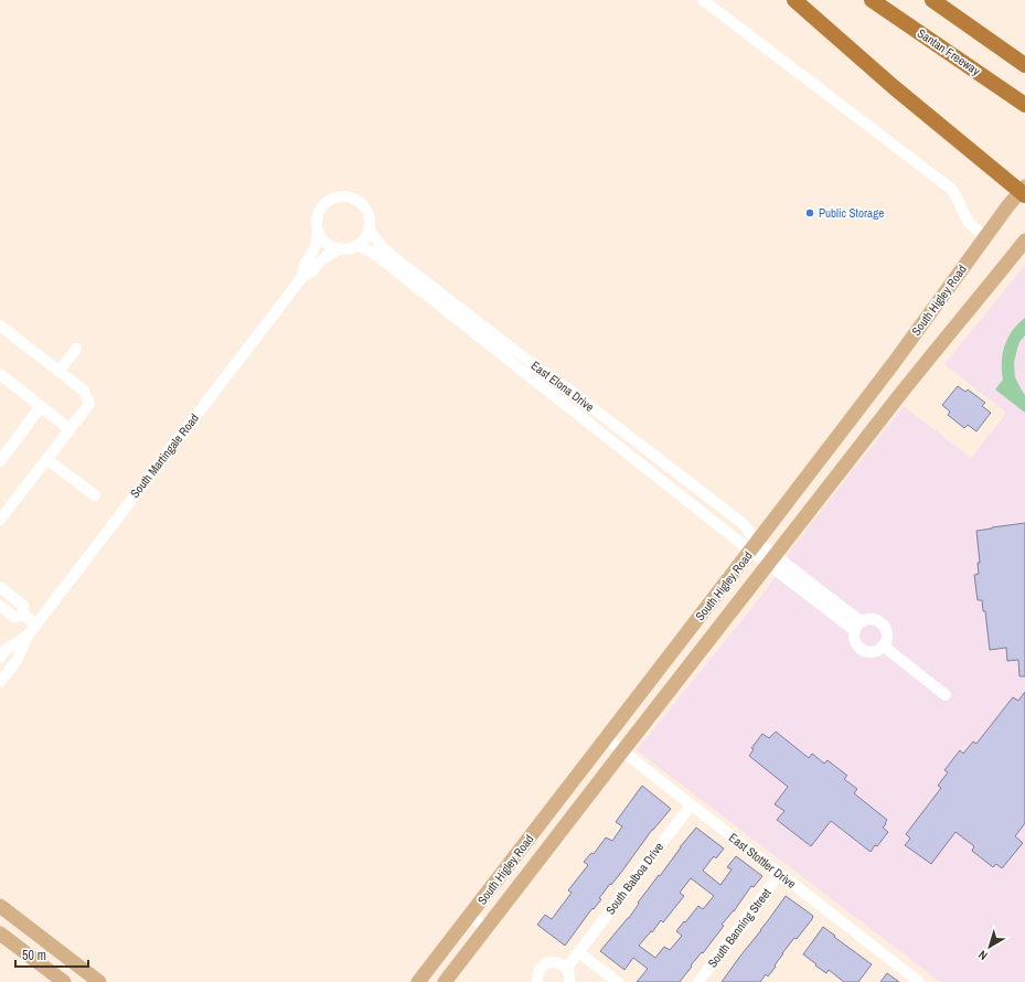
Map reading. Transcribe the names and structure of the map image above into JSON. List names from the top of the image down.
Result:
{
  "streets": {
    "highway": ["Santan Freeway"],
    "main road": ["South Higley Road"],
    "street": [
      "East Elona Drive",
      "South Martingale Road",
      "East Stottler Drive",
      "South Balboa Drive",
      "South Banning Street"
    ]
  },
  "crossings": [
    ["South Higley Road", "East Elona Drive"],
    ["South Higley Road", "East Stottler Drive"],
    ["East Elona Drive", "South Martingale Road"],
    ["East Stottler Drive", "South Balboa Drive"],
    ["East Stottler Drive", "South Banning Street"]
  ],
  "places": ["Public Storage"],
  "scale_bar": "50 m",
  "north": "bottom left"
}
